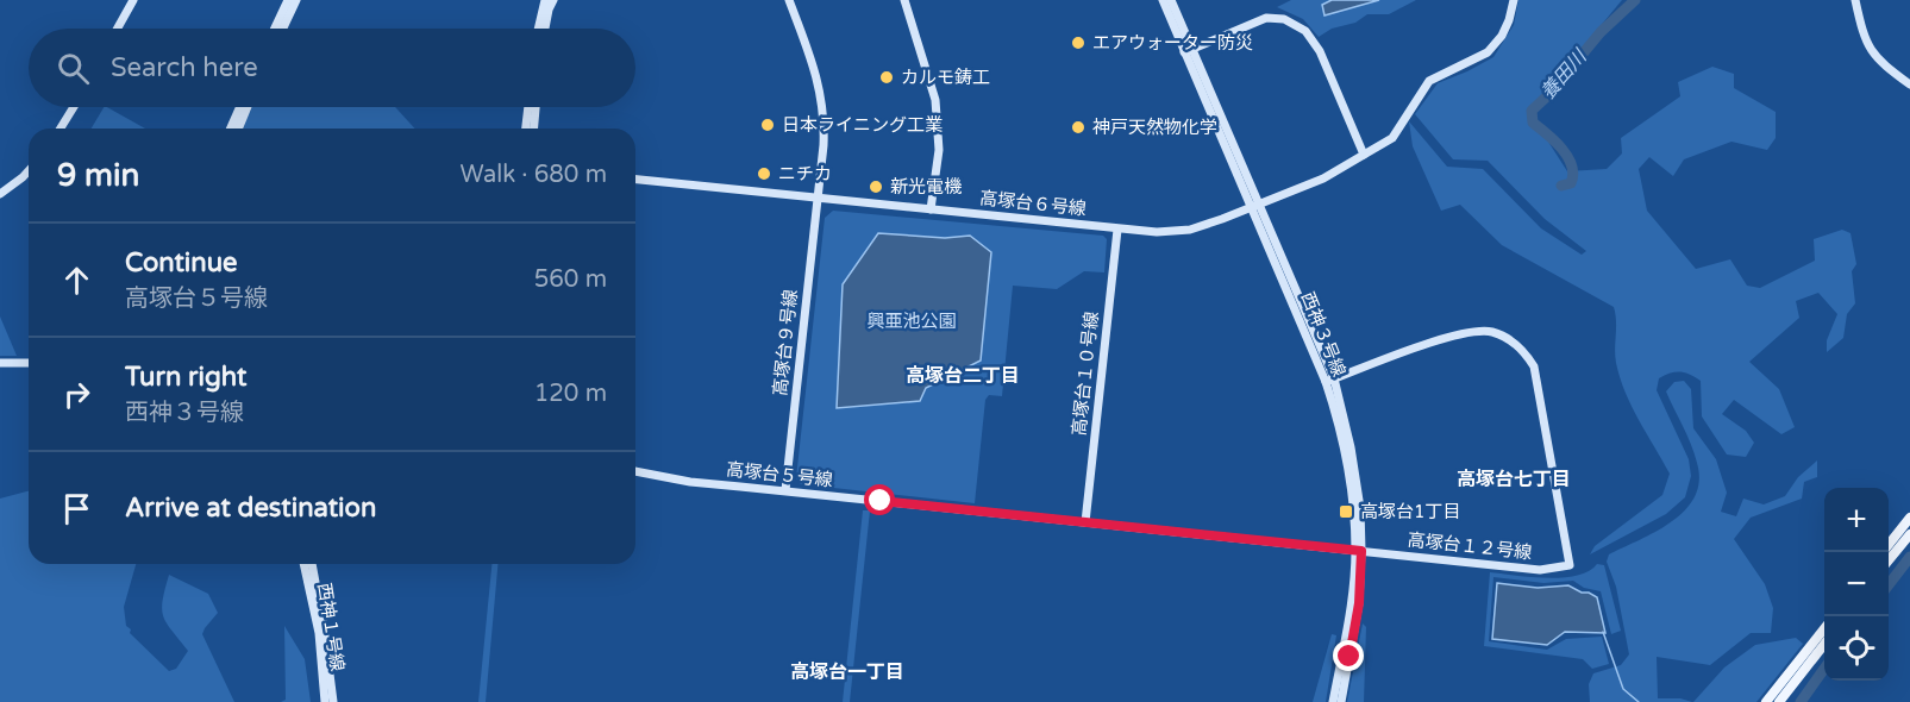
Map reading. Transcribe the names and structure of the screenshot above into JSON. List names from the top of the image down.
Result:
{
  "streets": {
    "street": [
      "高塚台６号線",
      "西神３号線",
      "高塚台９号線",
      "高塚台１０号線",
      "高塚台５号線",
      "高塚台１２号線",
      "西神１号線"
    ]
  },
  "crossings": [
    ["高塚台６号線", "西神３号線"],
    ["高塚台６号線", "高塚台９号線"],
    ["高塚台６号線", "高塚台１０号線"],
    ["西神３号線", "高塚台５号線"],
    ["西神３号線", "高塚台１２号線"],
    ["高塚台９号線", "高塚台５号線"],
    ["高塚台１０号線", "高塚台５号線"],
    ["高塚台５号線", "高塚台１２号線"]
  ],
  "districts": ["高塚台二丁目", "高塚台七丁目", "高塚台一丁目"],
  "water": ["養田川"],
  "parks": ["興亜池公園"],
  "places": {
    "other": [
      "エアウォーター防災",
      "カルモ鋳工",
      "日本ライニング工業",
      "神戸天然物化学",
      "ニチカ",
      "新光電機"
    ],
    "transit": ["高塚台1丁目"]
  },
  "page": {
    "search": "Search here",
    "heading": ["9 min", "Walk · 680 m"],
    "list": [
      ["Continue", "高塚台５号線", "560 m"],
      ["Turn right", "西神３号線", "120 m"],
      "Arrive at destination"
    ],
    "map_buttons": ["+", "−"]
  }
}
